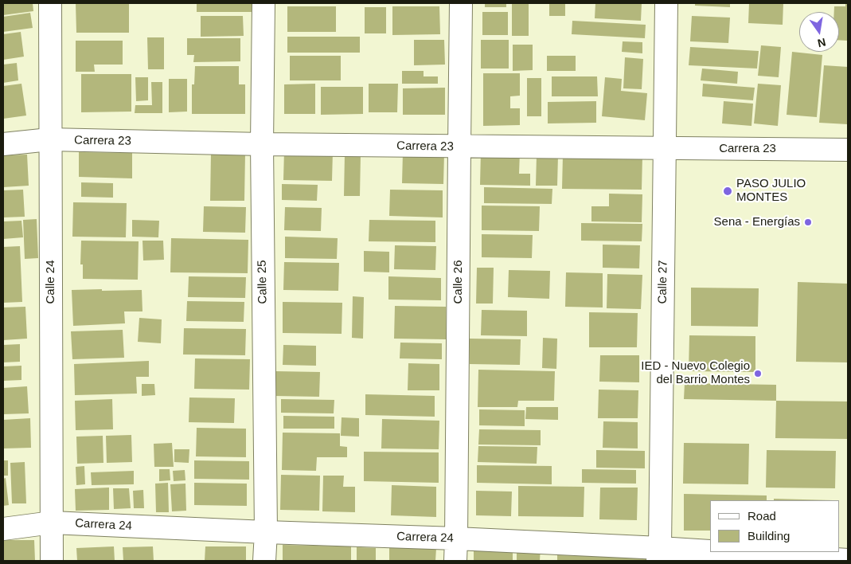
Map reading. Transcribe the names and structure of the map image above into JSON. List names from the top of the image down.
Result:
{
  "streets": {
    "street": [
      "Carrera 23",
      "Calle 24",
      "Calle 25",
      "Calle 26",
      "Calle 27",
      "Carrera 24"
    ]
  },
  "crossings": [
    ["Carrera 23", "Calle 24"],
    ["Carrera 23", "Calle 25"],
    ["Carrera 23", "Calle 26"],
    ["Carrera 23", "Calle 27"],
    ["Calle 24", "Carrera 24"],
    ["Calle 25", "Carrera 24"],
    ["Calle 26", "Carrera 24"],
    ["Calle 27", "Carrera 24"]
  ],
  "places": ["PASO JULIO MONTES", "Sena - Energías", "IED - Nuevo Colegio del Barrio Montes"],
  "legend": ["Road", "Building"],
  "north": "bottom"
}
